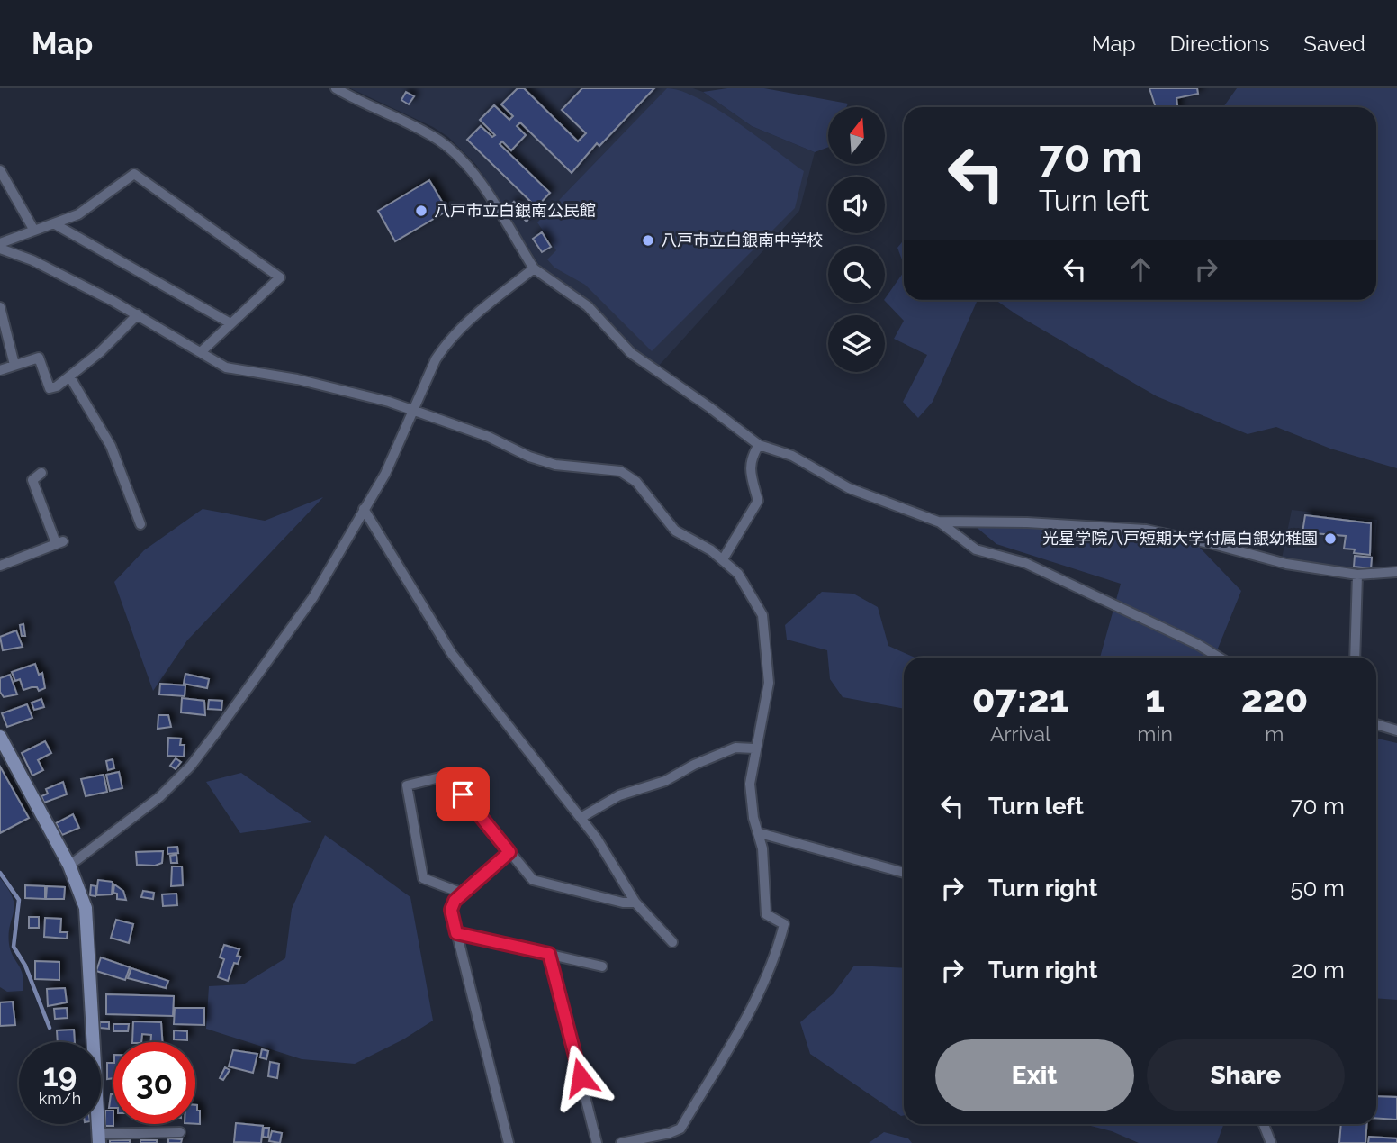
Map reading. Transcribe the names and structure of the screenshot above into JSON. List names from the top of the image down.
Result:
{
  "places": ["八戸市立白銀南公民館", "八戸市立白銀南中学校", "光星学院八戸短期大学付属白銀幼稚園"],
  "north": "top",
  "page": {
    "header": "Map",
    "nav": ["Map", "Directions", "Saved"],
    "turn": ["70 m", "Turn left"],
    "eta": [
      "07:21",
      "Arrival",
      "1",
      "min",
      "220",
      "m"
    ],
    "list": [
      {
        "name": "Turn left",
        "value": "70 m"
      },
      {
        "name": "Turn right",
        "value": "50 m"
      },
      {
        "name": "Turn right",
        "value": "20 m"
      }
    ],
    "buttons": ["Exit", "Share"],
    "speed": "19 km/h",
    "limit": "30"
  }
}
